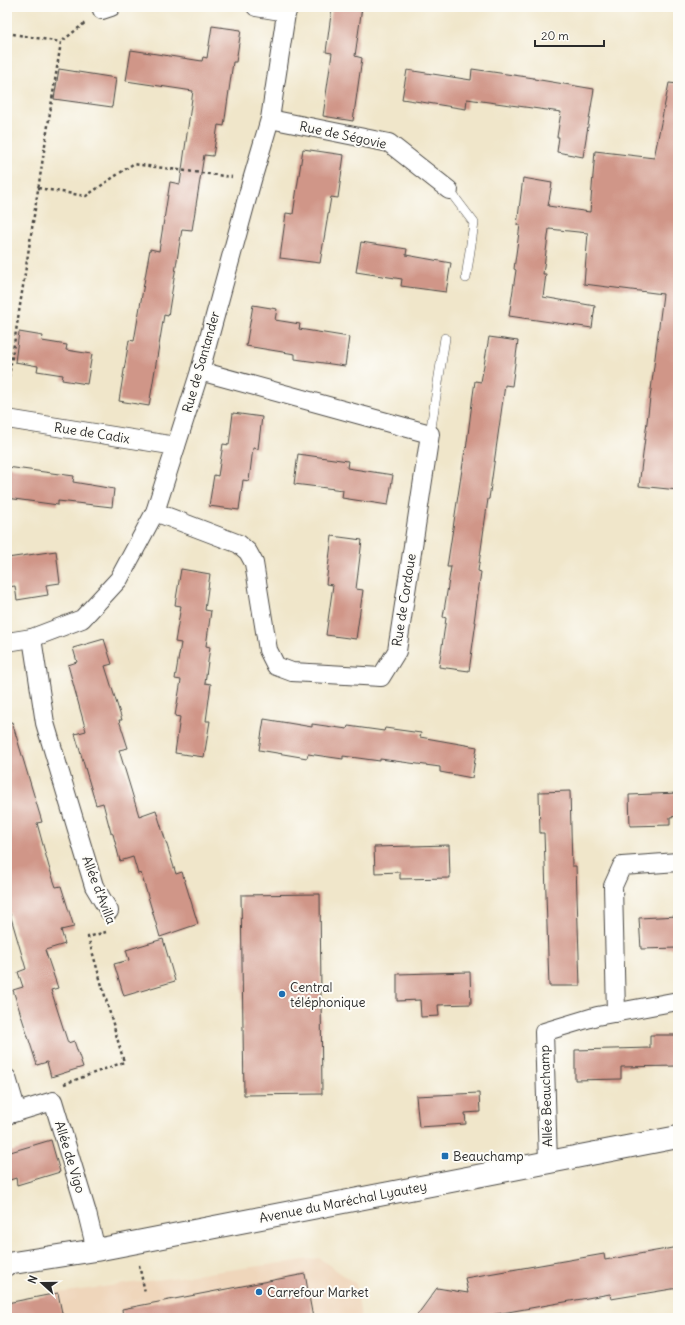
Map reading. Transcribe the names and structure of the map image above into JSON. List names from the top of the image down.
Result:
{
  "streets": {
    "street": [
      "Rue de Ségovie",
      "Rue de Santander",
      "Rue de Cadix",
      "Rue de Cordoue",
      "Allée d'Avilla",
      "Allée Beauchamp",
      "Allée de Vigo",
      "Avenue du Maréchal Lyautey"
    ]
  },
  "crossings": [
    ["Rue de Ségovie", "Rue de Santander"],
    ["Rue de Santander", "Rue de Cadix"],
    ["Rue de Santander", "Rue de Cordoue"],
    ["Rue de Santander", "Allée d'Avilla"],
    ["Allée d'Avilla", "Allée de Vigo"],
    ["Allée Beauchamp", "Avenue du Maréchal Lyautey"],
    ["Allée de Vigo", "Avenue du Maréchal Lyautey"]
  ],
  "places": {
    "other": ["Central téléphonique", "Carrefour Market"],
    "transit": ["Beauchamp"]
  },
  "scale_bar": "20 m",
  "north": "left"
}
